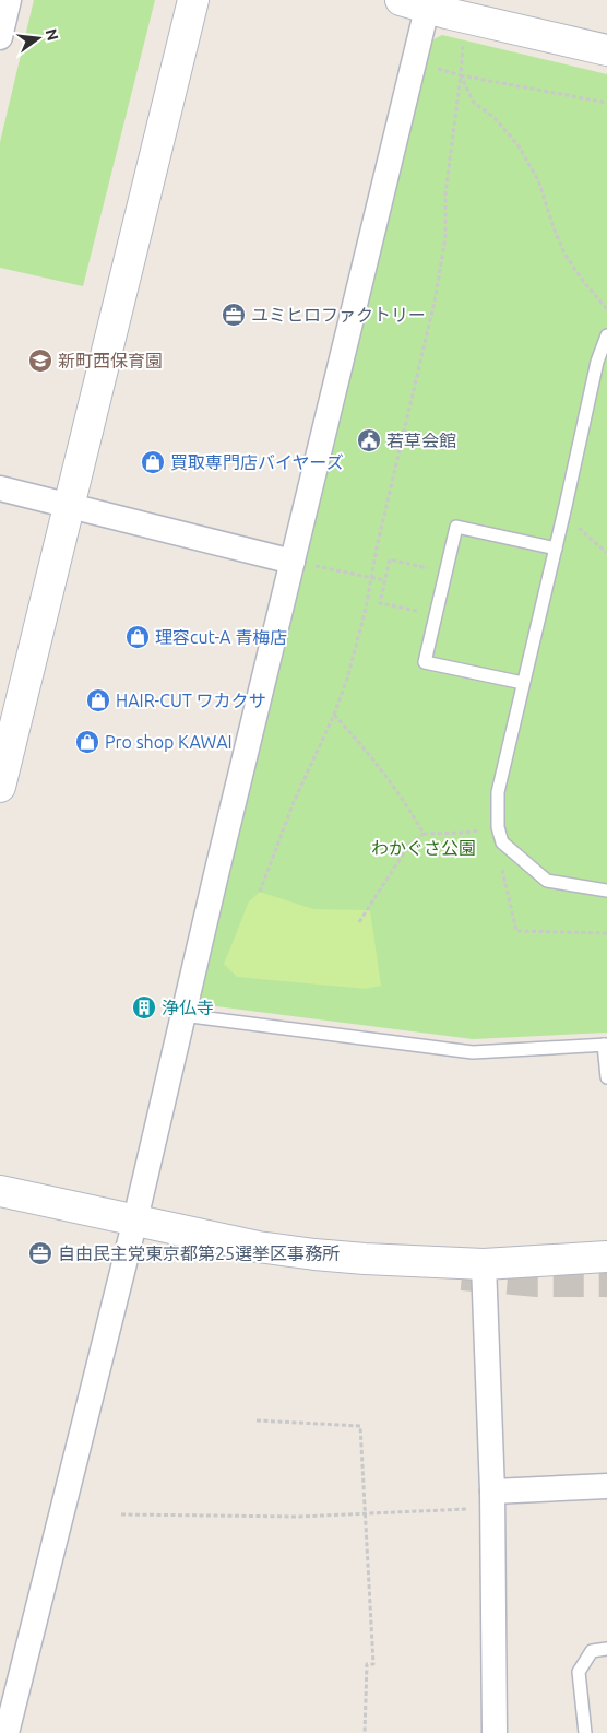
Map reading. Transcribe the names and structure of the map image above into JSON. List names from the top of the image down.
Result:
{
  "parks": ["わかぐさ公園"],
  "places": {
    "office": ["ユミヒロファクトリー", "自由民主党東京都第25選挙区事務所"],
    "school or university": ["新町西保育園"],
    "public building": ["若草会館"],
    "shop": [
      "買取専門店バイヤーズ",
      "理容cut-A 青梅店",
      "HAIR-CUT ワカクサ",
      "Pro shop KAWAI"
    ],
    "building": ["浄仏寺"]
  },
  "north": "right"
}
